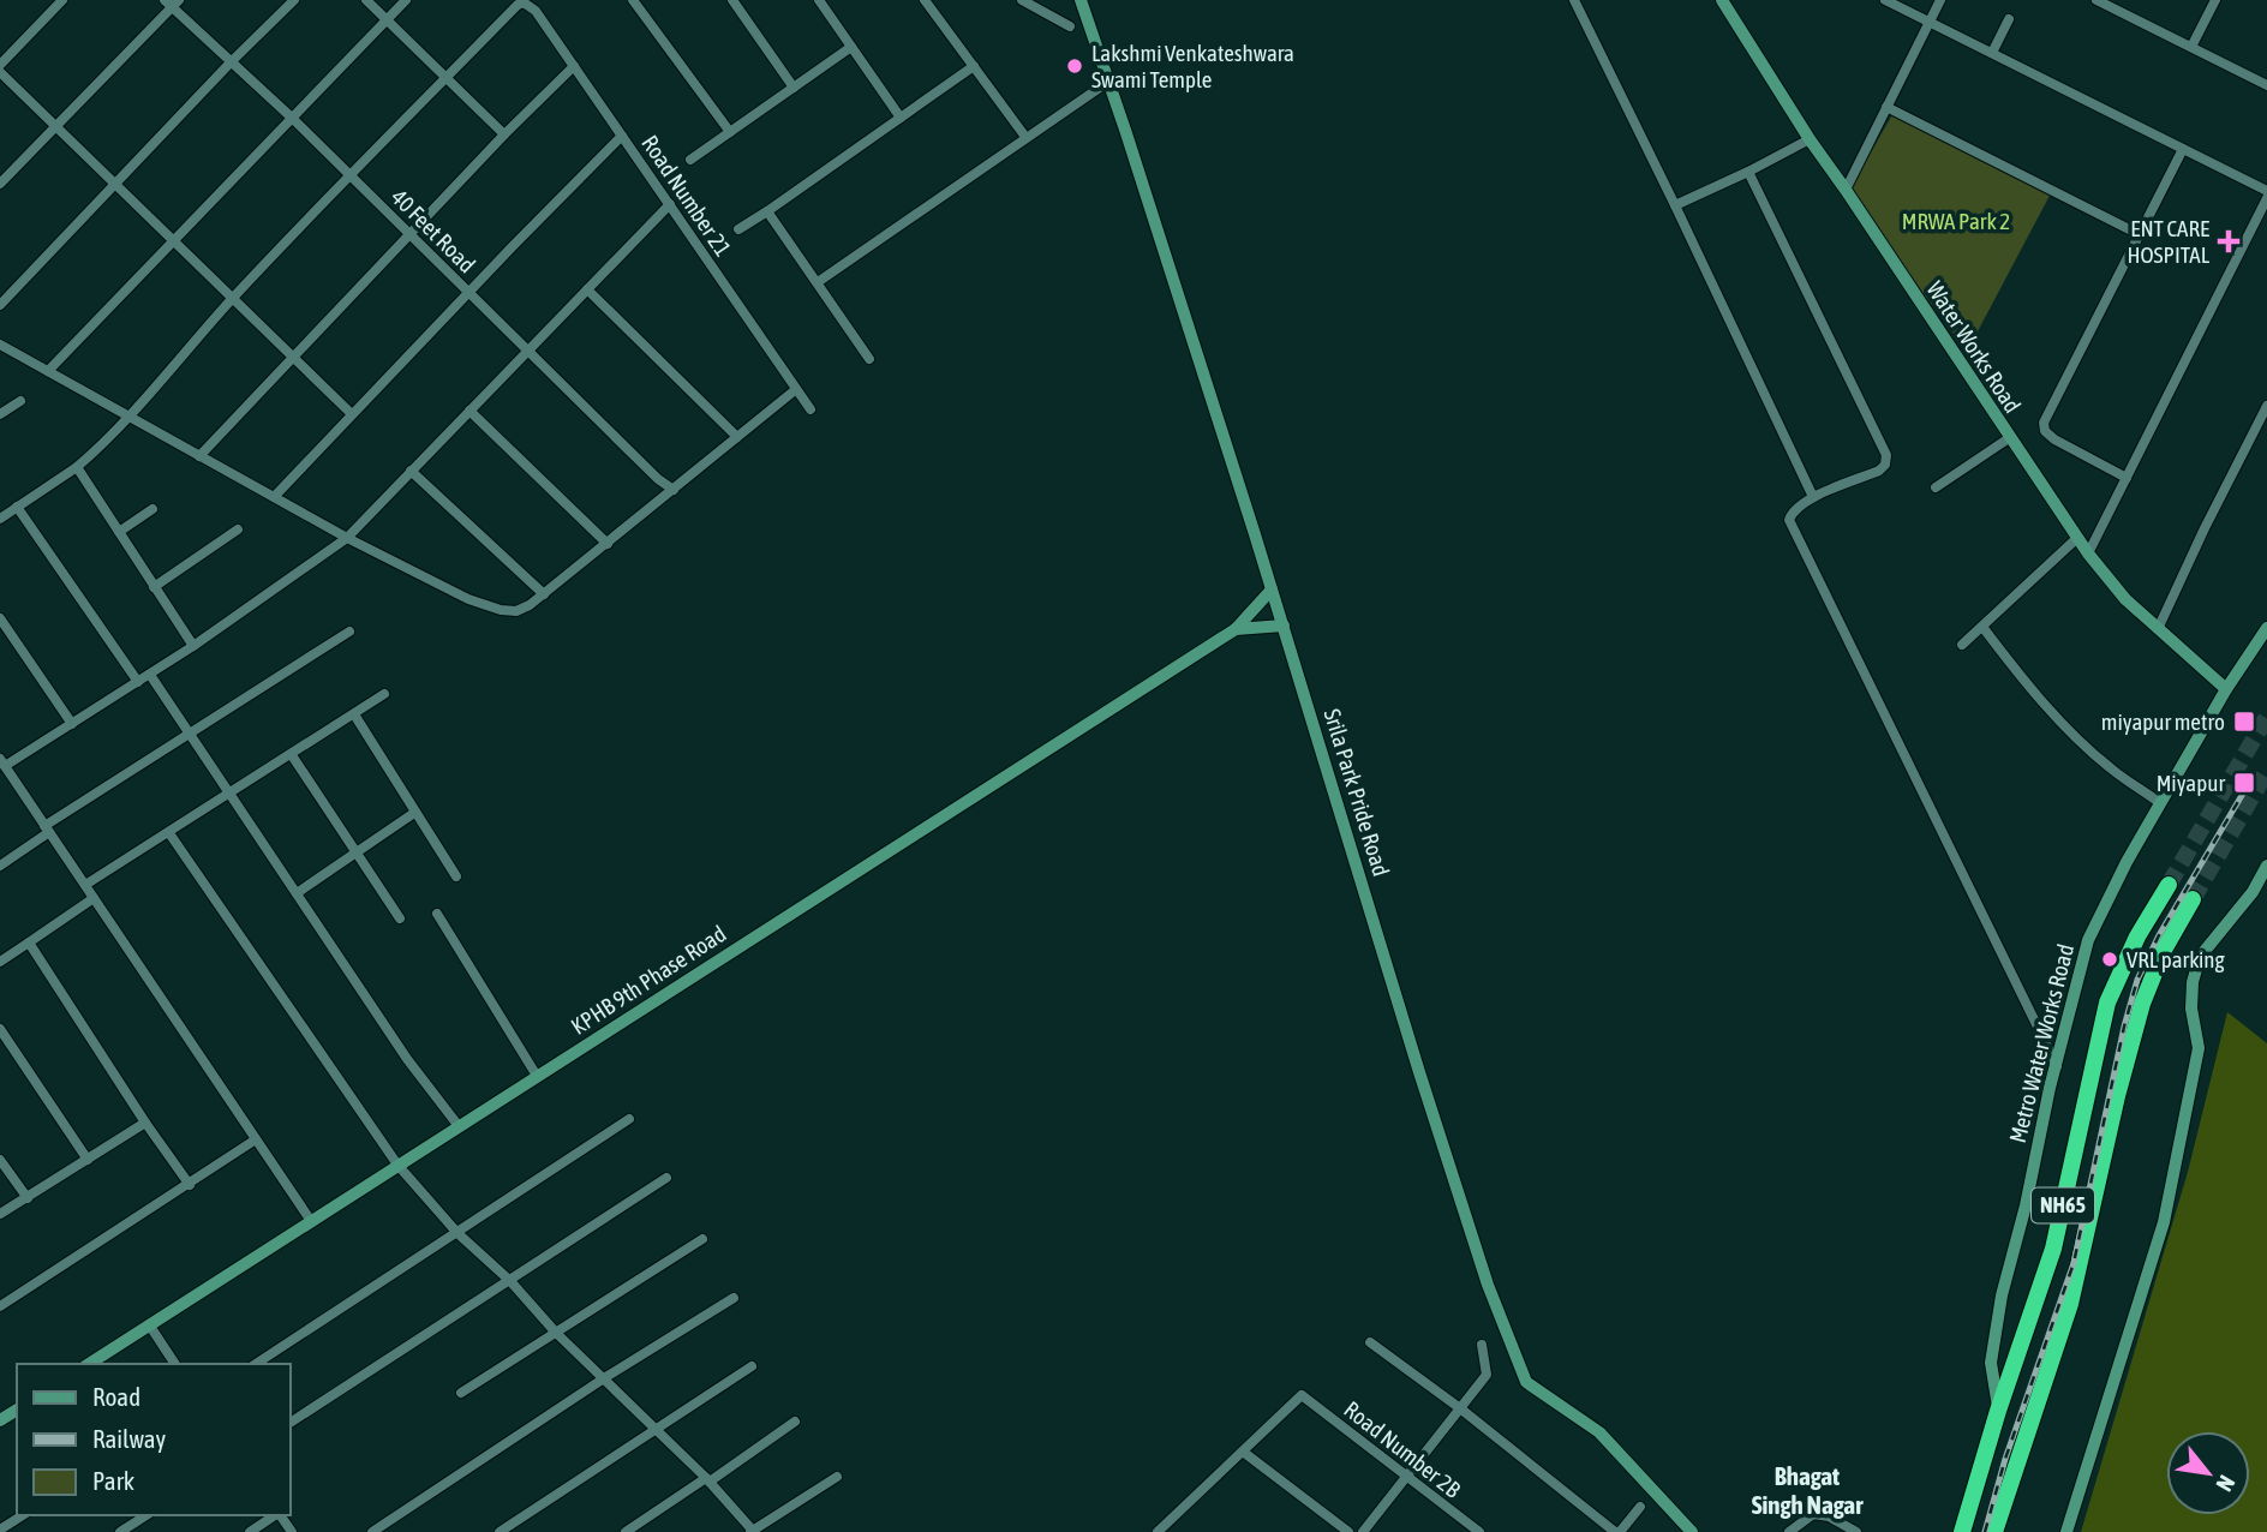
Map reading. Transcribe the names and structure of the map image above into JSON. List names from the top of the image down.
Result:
{
  "streets": {
    "highway": ["NH65"],
    "street": [
      "Road Number 21",
      "40 Feet Road",
      "Water Works Road",
      "Srila Park Pride Road",
      "KPHB 9th Phase Road",
      "Metro Water Works Road",
      "Road Number 2B"
    ]
  },
  "crossings": [
    ["Water Works Road", "Metro Water Works Road"],
    ["Srila Park Pride Road", "KPHB 9th Phase Road"],
    ["Metro Water Works Road", "NH65"]
  ],
  "districts": ["Bhagat Singh Nagar"],
  "parks": ["MRWA Park 2"],
  "places": {
    "other": ["Lakshmi Venkateshwara Swami Temple", "VRL parking"],
    "health": ["ENT CARE HOSPITAL"],
    "transit": ["miyapur metro", "Miyapur"]
  },
  "legend": ["Road", "Railway", "Park"],
  "north": "bottom right"
}
